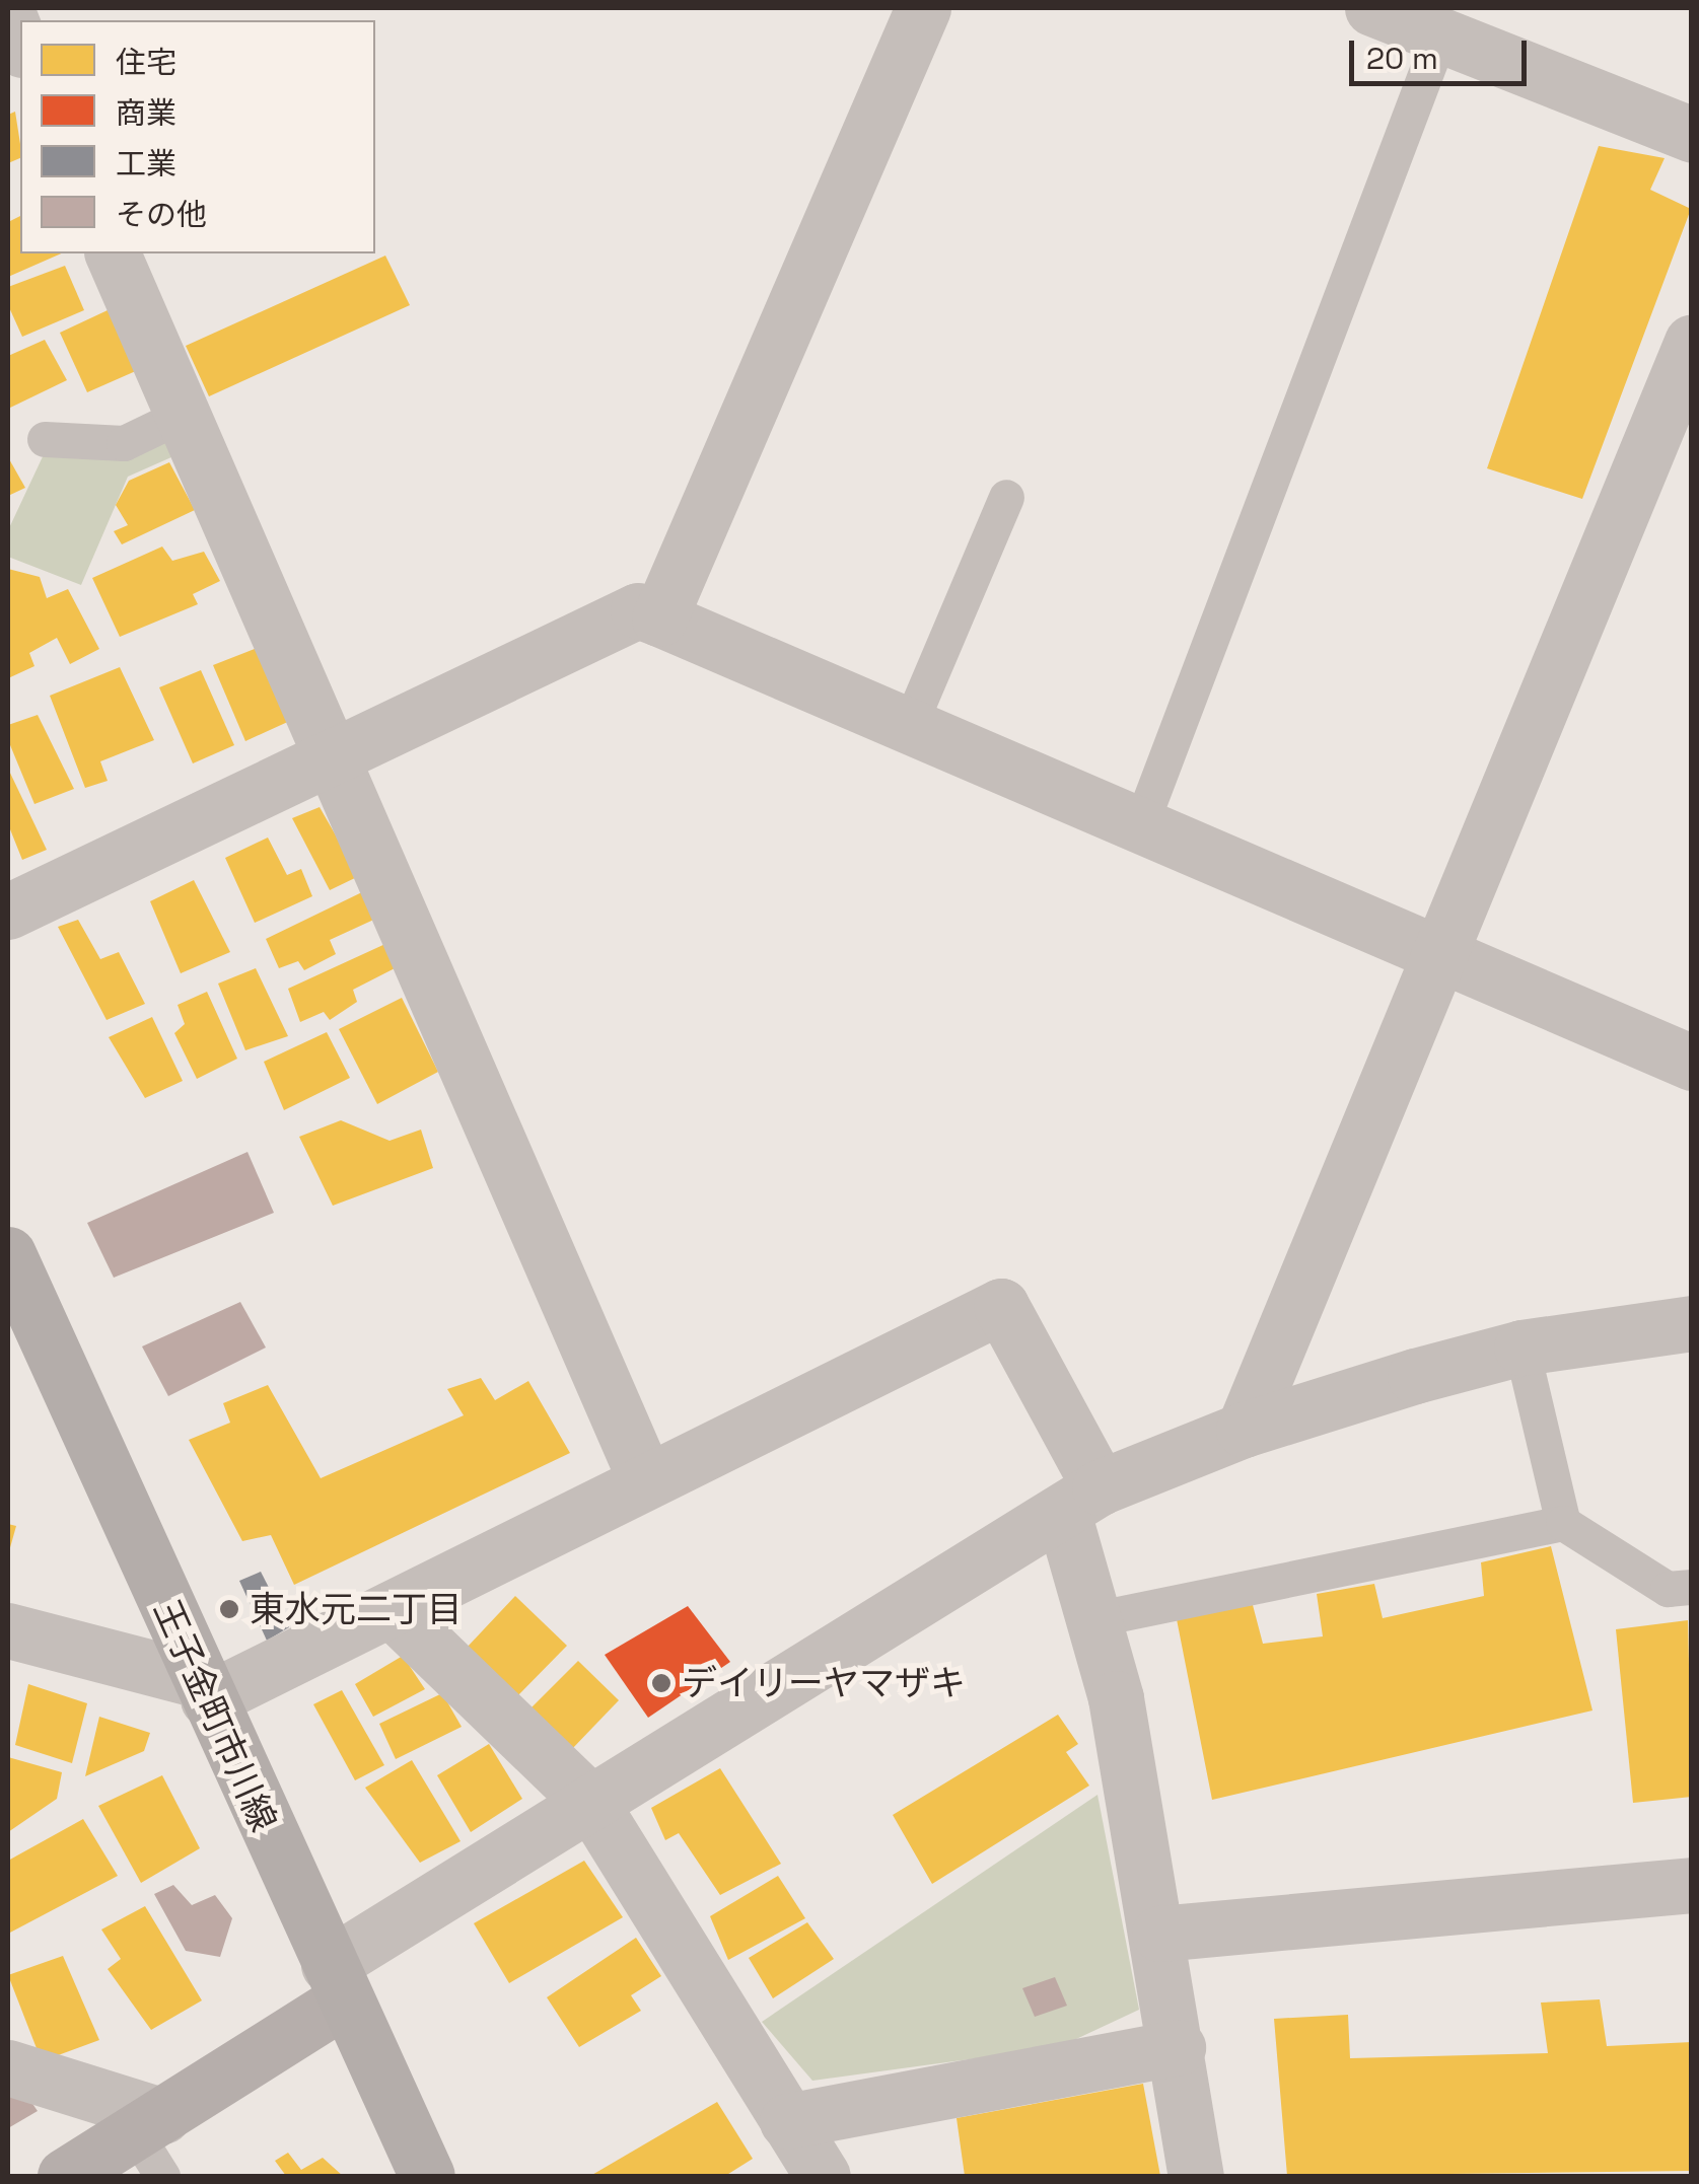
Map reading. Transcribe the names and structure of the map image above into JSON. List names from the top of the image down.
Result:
{
  "streets": {
    "main road": ["王子金町市川線"]
  },
  "places": ["東水元二丁目", "デイリーヤマザキ"],
  "legend": [
    "住宅",
    "商業",
    "工業",
    "その他"
  ],
  "scale_bar": "20 m"
}
